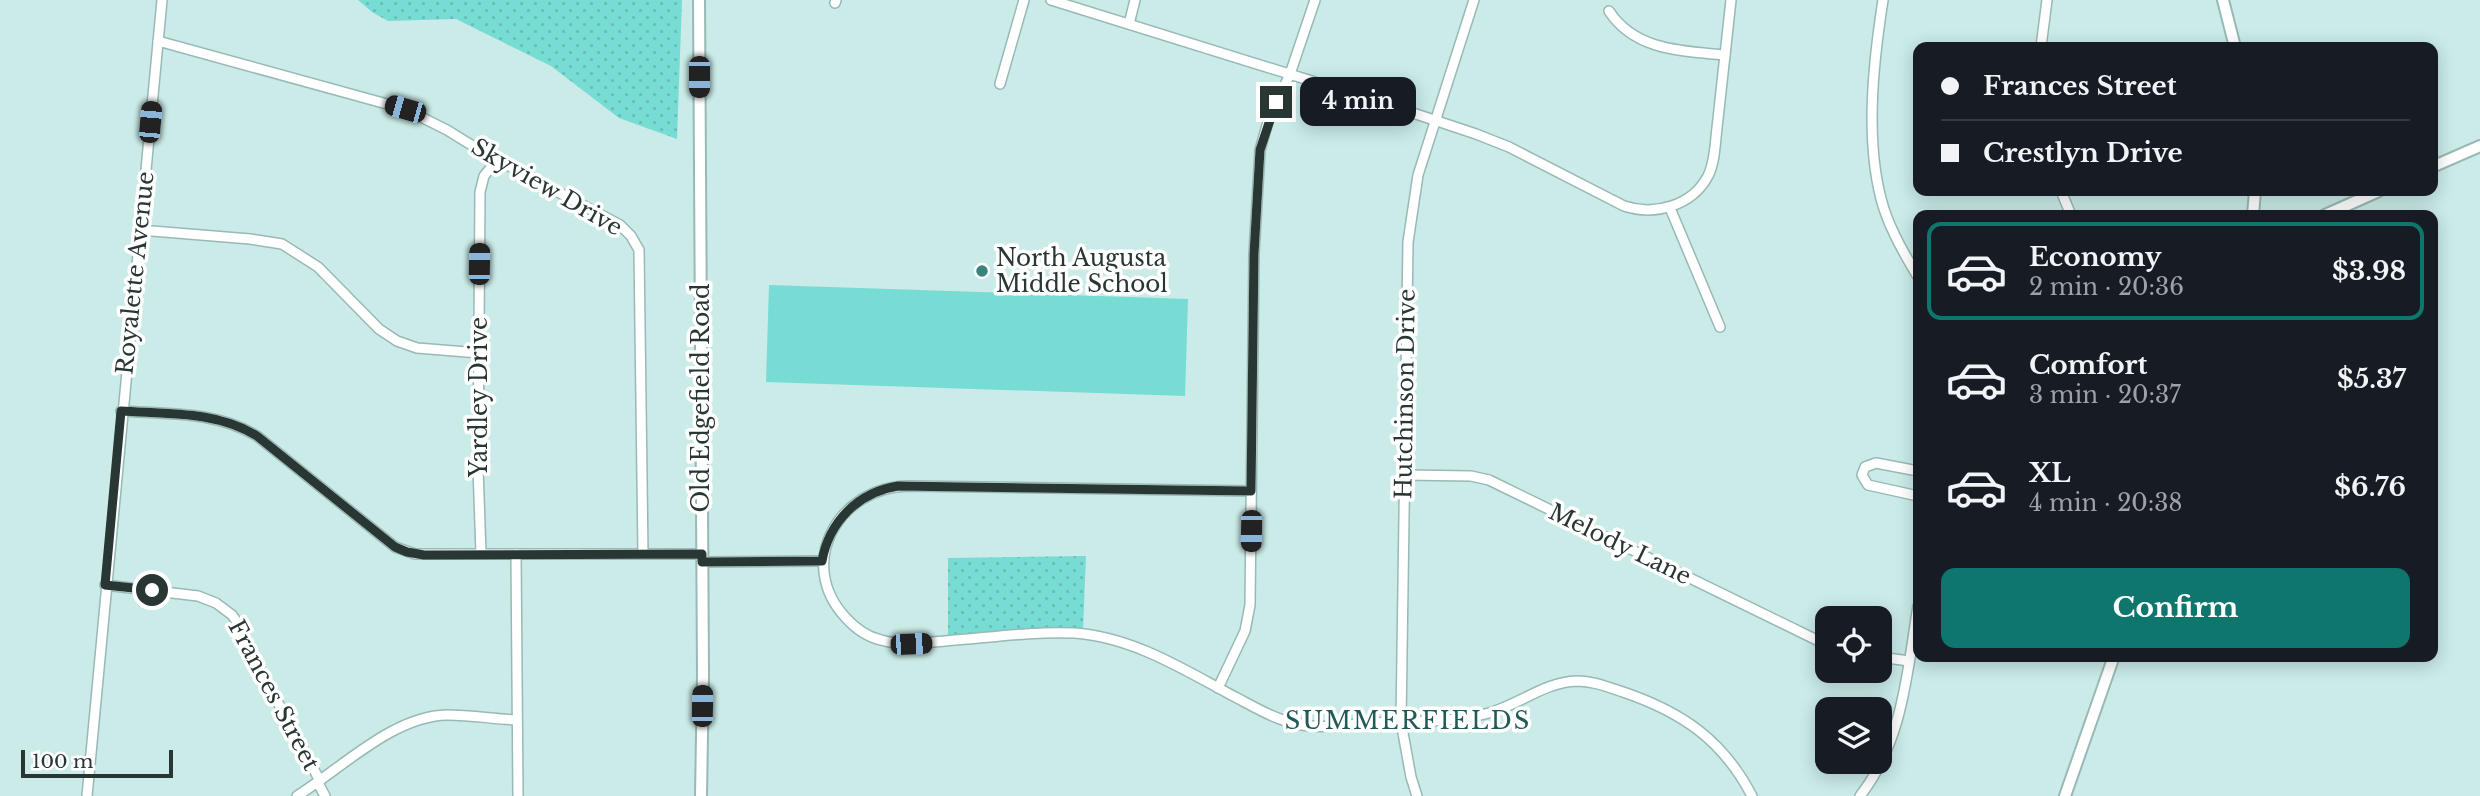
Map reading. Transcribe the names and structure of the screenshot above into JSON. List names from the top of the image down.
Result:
{
  "streets": {
    "street": [
      "Skyview Drive",
      "Royalette Avenue",
      "Hutchinson Drive",
      "Yardley Drive",
      "Old Edgefield Road",
      "Melody Lane",
      "Frances Street"
    ]
  },
  "crossings": [
    ["Skyview Drive", "Royalette Avenue"],
    ["Skyview Drive", "Yardley Drive"],
    ["Royalette Avenue", "Frances Street"],
    ["Hutchinson Drive", "Melody Lane"]
  ],
  "districts": ["SUMMERFIELDS"],
  "places": ["North Augusta Middle School"],
  "scale_bar": "100 m",
  "page": {
    "banner": ["Frances Street", "Crestlyn Drive"],
    "bubble": "4 min",
    "list": [
      {
        "name": "Economy",
        "note": "2 min · 20:36",
        "value": "$3.98"
      },
      {
        "name": "Comfort",
        "note": "3 min · 20:37",
        "value": "$5.37"
      },
      {
        "name": "XL",
        "note": "4 min · 20:38",
        "value": "$6.76"
      }
    ],
    "buttons": "Confirm",
    "scale": "100 m"
  }
}
